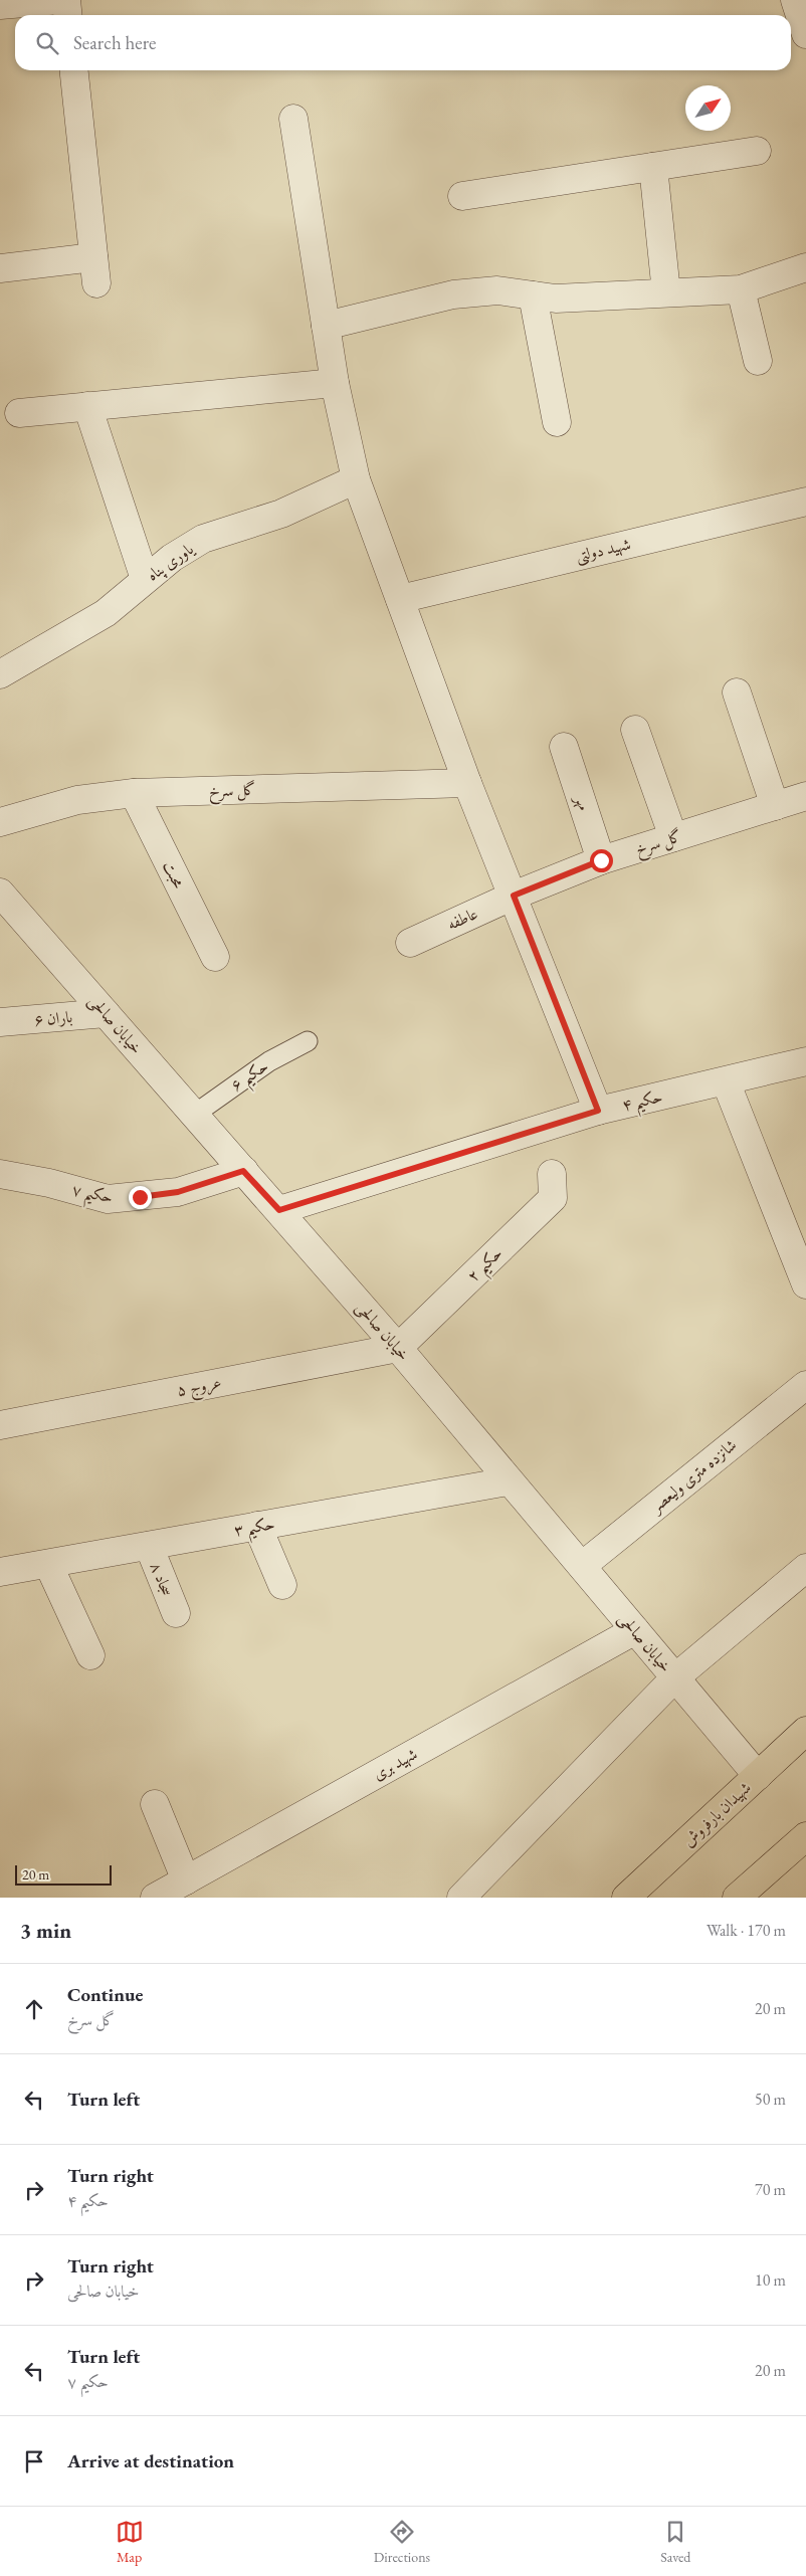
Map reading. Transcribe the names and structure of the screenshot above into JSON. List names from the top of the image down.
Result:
{
  "streets": {
    "highway": ["شهیدان بارفروش"],
    "street": [
      "شهید دولتی",
      "یاوری پناه",
      "گل سرخ",
      "مهر",
      "محبت",
      "عاطفه",
      "باران ۶",
      "خیابان صالحی",
      "حکیم ۴",
      "حکیم ۷",
      "حکیم ۲",
      "عروج ۵",
      "شانزده متری ولیعصر",
      "حکیم ۳",
      "سجاد ۸",
      "شهید بری"
    ],
    "lane": ["حکیم ۶"]
  },
  "crossings": [
    ["گل سرخ", "مهر"],
    ["گل سرخ", "محبت"],
    ["گل سرخ", "عاطفه"],
    ["باران ۶", "خیابان صالحی"],
    ["خیابان صالحی", "حکیم ۶"],
    ["خیابان صالحی", "حکیم ۴"],
    ["خیابان صالحی", "حکیم ۷"],
    ["خیابان صالحی", "حکیم ۲"],
    ["خیابان صالحی", "عروج ۵"],
    ["خیابان صالحی", "شانزده متری ولیعصر"],
    ["خیابان صالحی", "حکیم ۳"],
    ["خیابان صالحی", "شهید بری"],
    ["خیابان صالحی", "شهیدان بارفروش"],
    ["حکیم ۲", "عروج ۵"],
    ["حکیم ۳", "سجاد ۸"]
  ],
  "scale_bar": "20 m",
  "north": "top right",
  "page": {
    "search": "Search here",
    "scale": "20 m",
    "heading": ["3 min", "Walk · 170 m"],
    "list": [
      ["Continue", "گل سرخ", "20 m"],
      ["Turn left", "50 m"],
      ["Turn right", "حکیم ۴", "70 m"],
      ["Turn right", "خیابان صالحی", "10 m"],
      ["Turn left", "حکیم ۷", "20 m"],
      "Arrive at destination"
    ],
    "nav": ["Map", "Directions", "Saved"]
  }
}
